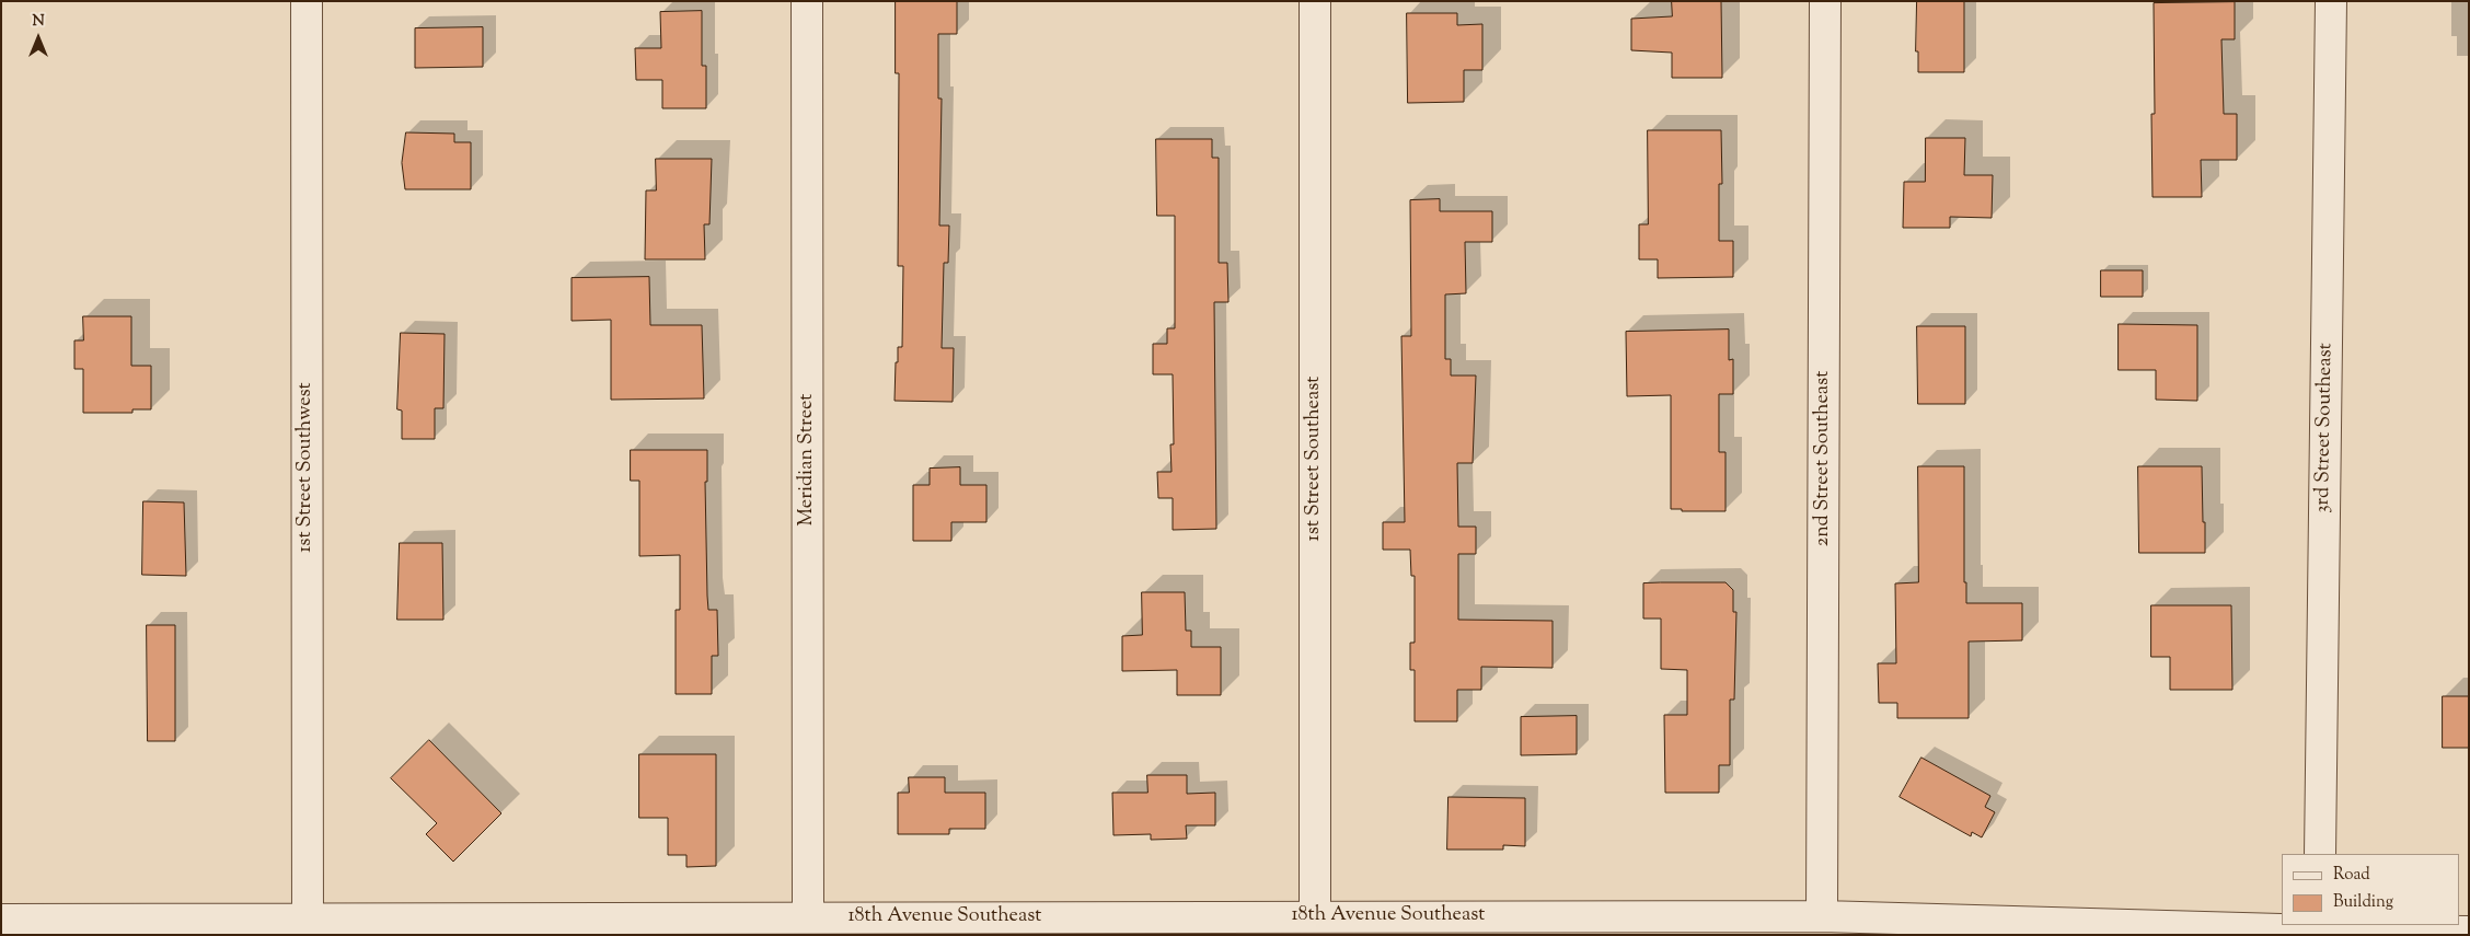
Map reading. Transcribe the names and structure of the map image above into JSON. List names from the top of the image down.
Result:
{
  "streets": {
    "street": [
      "3rd Street Southeast",
      "1st Street Southeast",
      "2nd Street Southeast",
      "Meridian Street",
      "1st Street Southwest",
      "18th Avenue Southeast"
    ]
  },
  "crossings": [
    ["1st Street Southeast", "18th Avenue Southeast"],
    ["2nd Street Southeast", "18th Avenue Southeast"],
    ["Meridian Street", "18th Avenue Southeast"],
    ["1st Street Southwest", "18th Avenue Southeast"]
  ],
  "legend": ["Road", "Building"],
  "north": "top"
}
